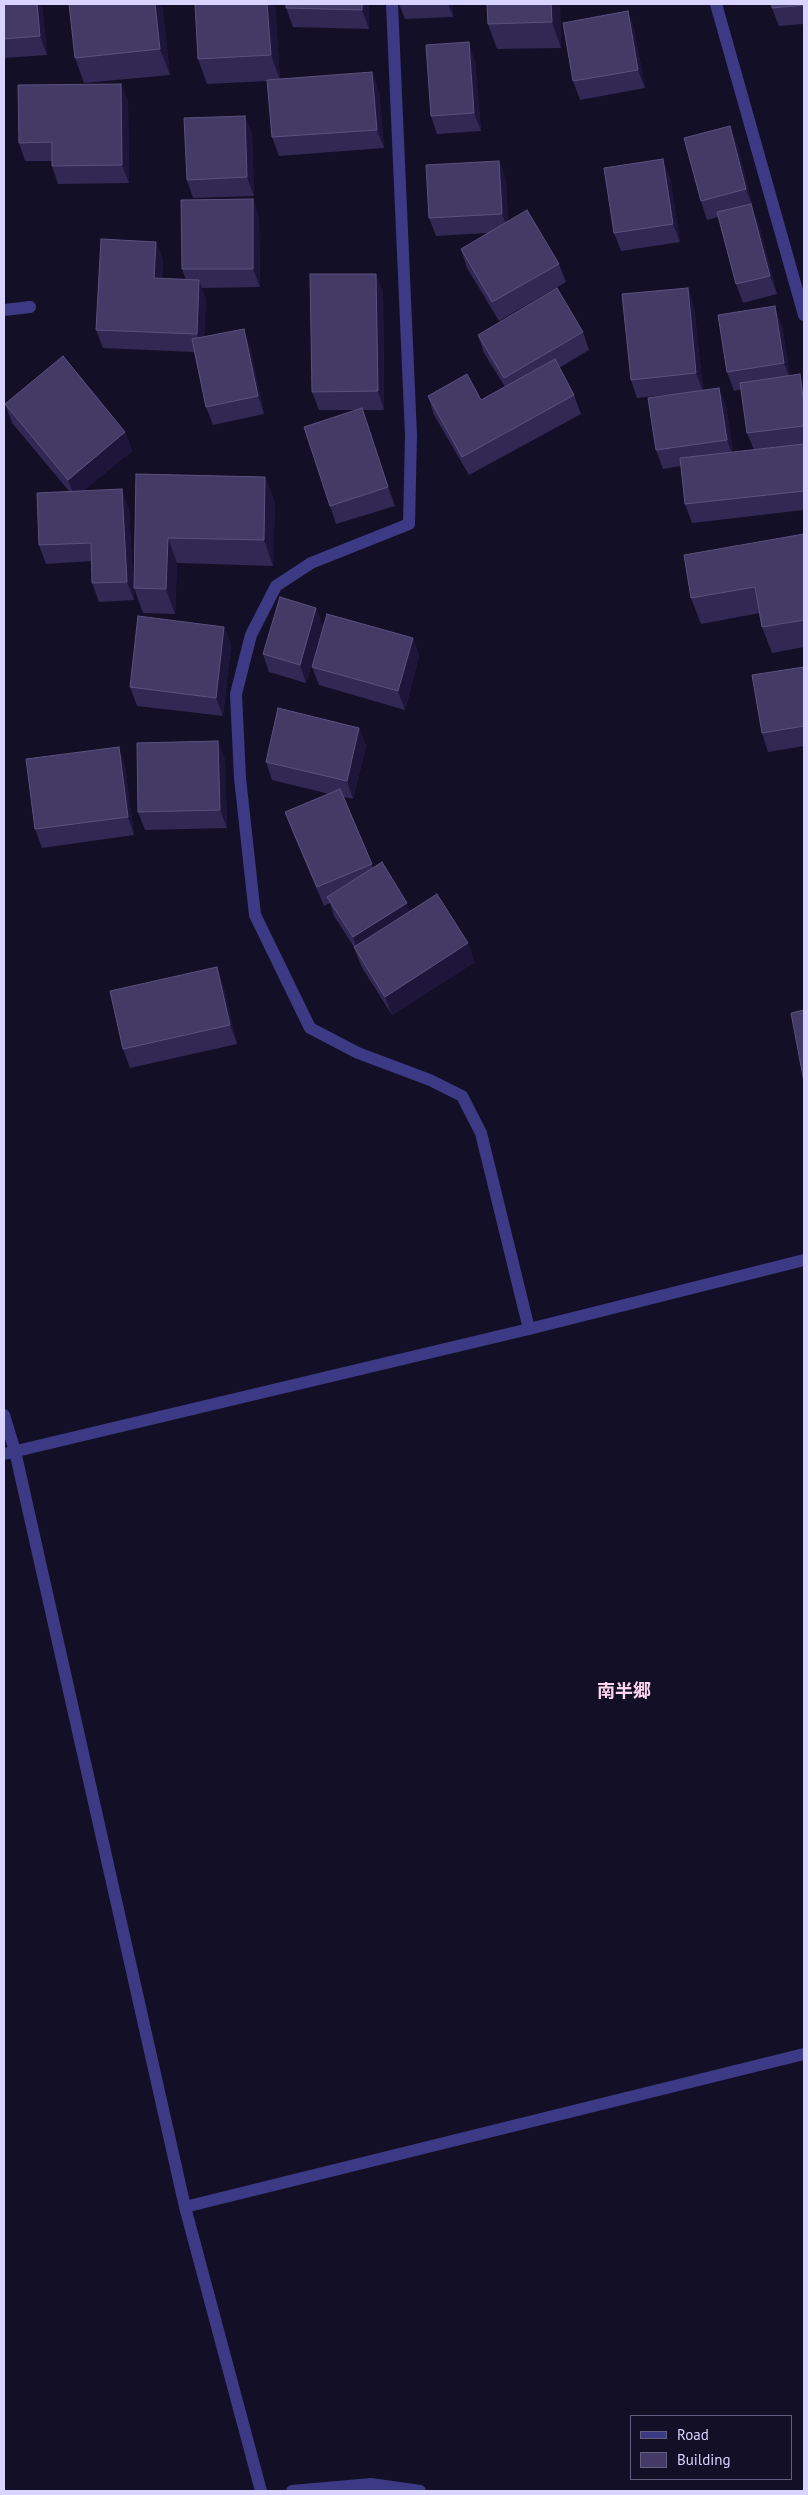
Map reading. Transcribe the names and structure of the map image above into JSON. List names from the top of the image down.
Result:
{
  "districts": ["南半郷"],
  "legend": ["Road", "Building"]
}
